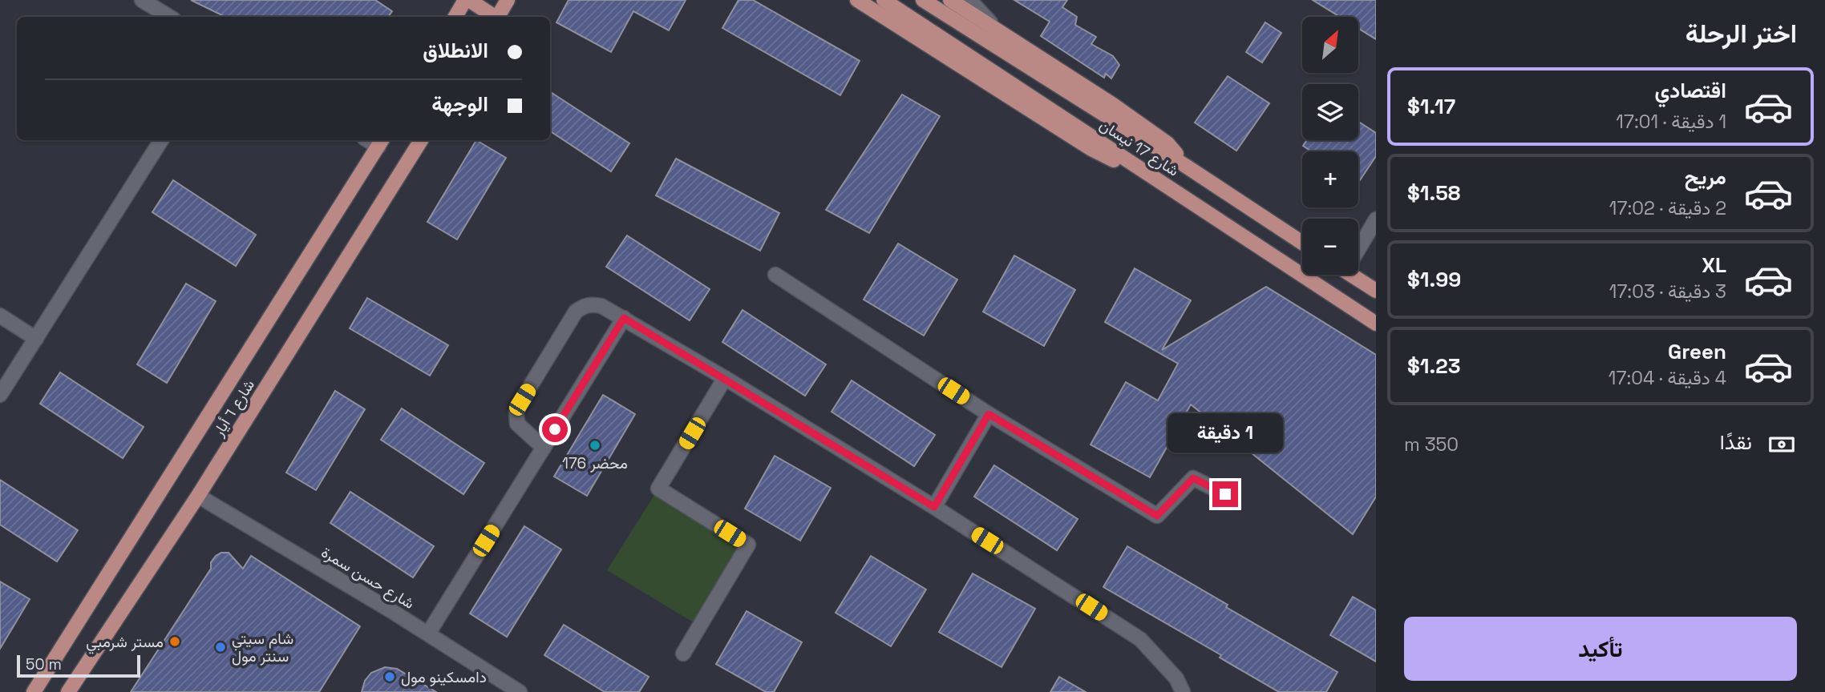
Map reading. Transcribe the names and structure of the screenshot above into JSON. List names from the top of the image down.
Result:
{
  "streets": {
    "main road": ["شارع 17 نيسان", "شارع ٦ أيار"],
    "street": ["شارع حسن سمرة"]
  },
  "crossings": [
    ["شارع ٦ أيار", "شارع حسن سمرة"]
  ],
  "places": [
    "محضر 176",
    "مستر شرمبي",
    "شام سيتي سنتر مول",
    "دامسكينو مول"
  ],
  "scale_bar": "50 m",
  "north": "top right",
  "page": {
    "heading": "اختر الرحلة",
    "map_buttons": ["+", "−"],
    "banner": ["الانطلاق", "الوجهة"],
    "list": [
      {
        "name": "اقتصادي",
        "note": "1 دقيقة · 17:01",
        "value": "$1.17"
      },
      {
        "name": "مريح",
        "note": "2 دقيقة · 17:02",
        "value": "$1.58"
      },
      {
        "name": "XL",
        "note": "3 دقيقة · 17:03",
        "value": "$1.99"
      },
      {
        "name": "Green",
        "note": "4 دقيقة · 17:04",
        "value": "$1.23"
      }
    ],
    "pay": ["نقدًا", "350 m"],
    "bubble": "1 دقيقة",
    "buttons": "تأكيد",
    "scale": "50 m"
  }
}
